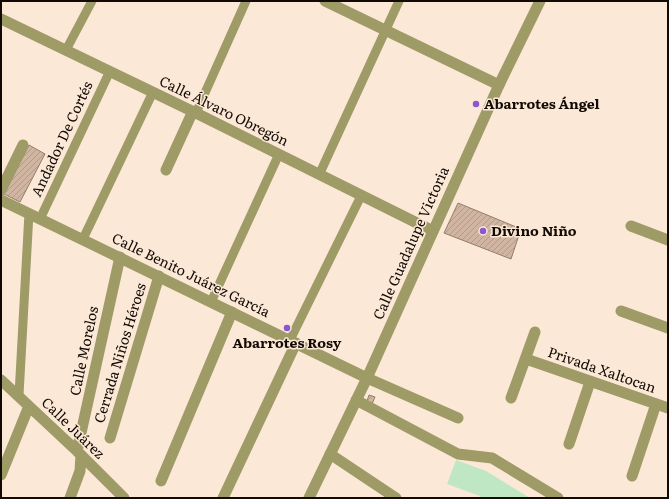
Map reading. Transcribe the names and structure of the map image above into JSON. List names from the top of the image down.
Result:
{
  "streets": {
    "street": [
      "Calle Álvaro Obregón",
      "Andador De Cortés",
      "Calle Guadalupe Victoria",
      "Calle Benito Juárez García",
      "Calle Morelos",
      "Cerrada Niños Héroes",
      "Privada Xaltocan",
      "Calle Juárez"
    ]
  },
  "crossings": [
    ["Calle Álvaro Obregón", "Andador De Cortés"],
    ["Calle Álvaro Obregón", "Calle Guadalupe Victoria"],
    ["Andador De Cortés", "Calle Benito Juárez García"],
    ["Calle Guadalupe Victoria", "Calle Benito Juárez García"],
    ["Calle Benito Juárez García", "Calle Morelos"],
    ["Calle Benito Juárez García", "Cerrada Niños Héroes"],
    ["Calle Morelos", "Calle Juárez"]
  ],
  "places": ["Abarrotes Ángel", "Divino Niño", "Abarrotes Rosy"]
}
